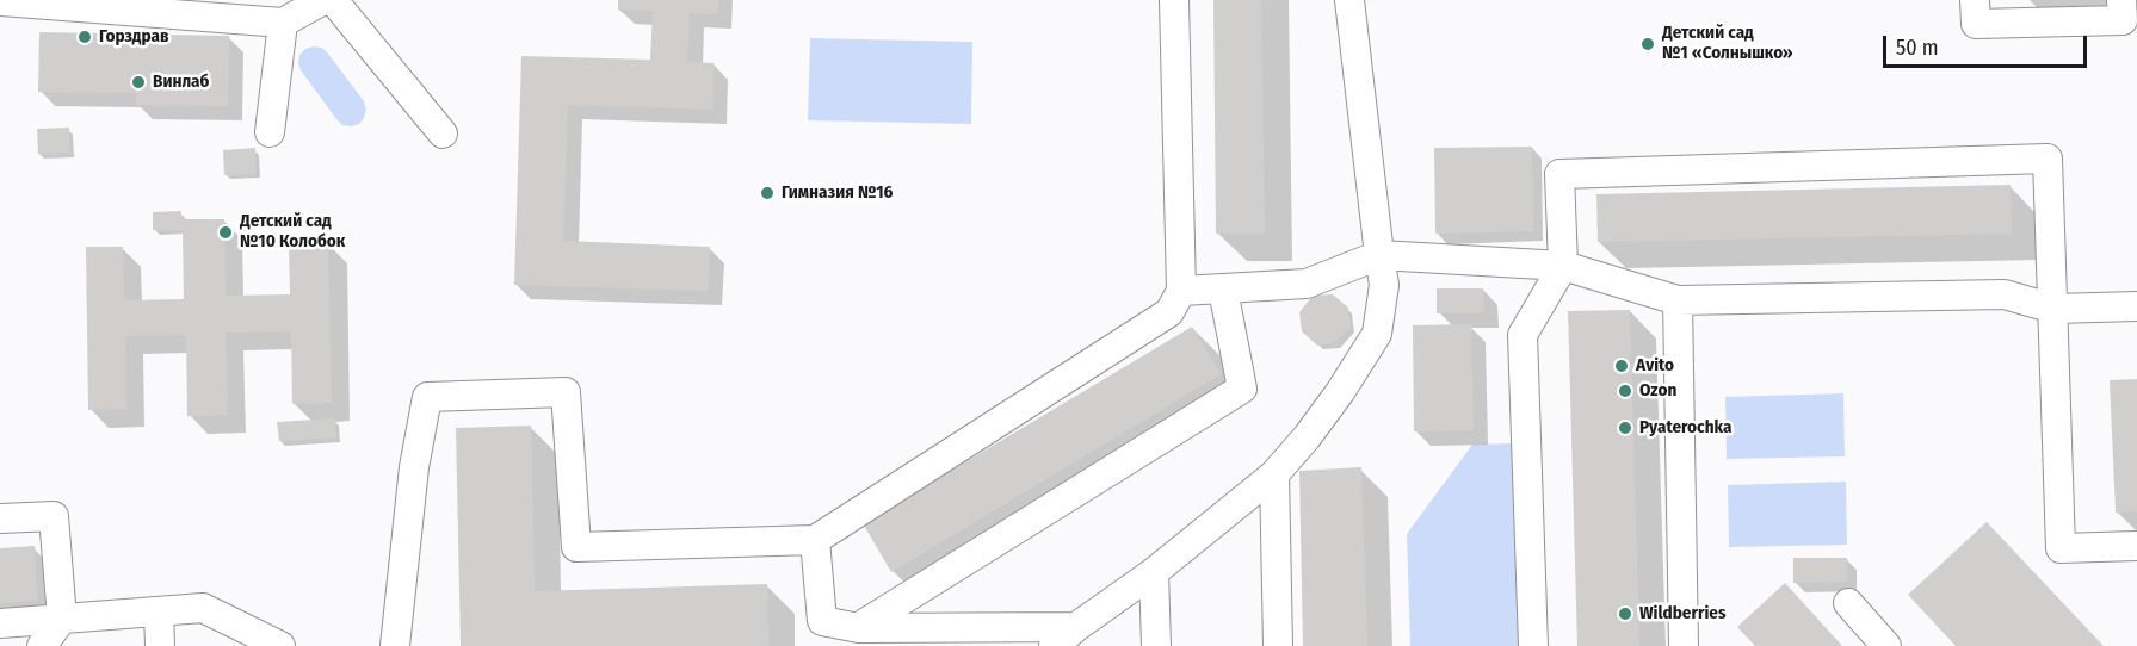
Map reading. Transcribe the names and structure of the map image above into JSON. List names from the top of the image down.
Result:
{
  "places": [
    "Горздрав",
    "Детский сад №1 «Солнышко»",
    "Винлаб",
    "Гимназия №16",
    "Детский сад №10 Колобок",
    "Avito",
    "Ozon",
    "Pyaterochka",
    "Wildberries"
  ],
  "scale_bar": "50 m"
}
